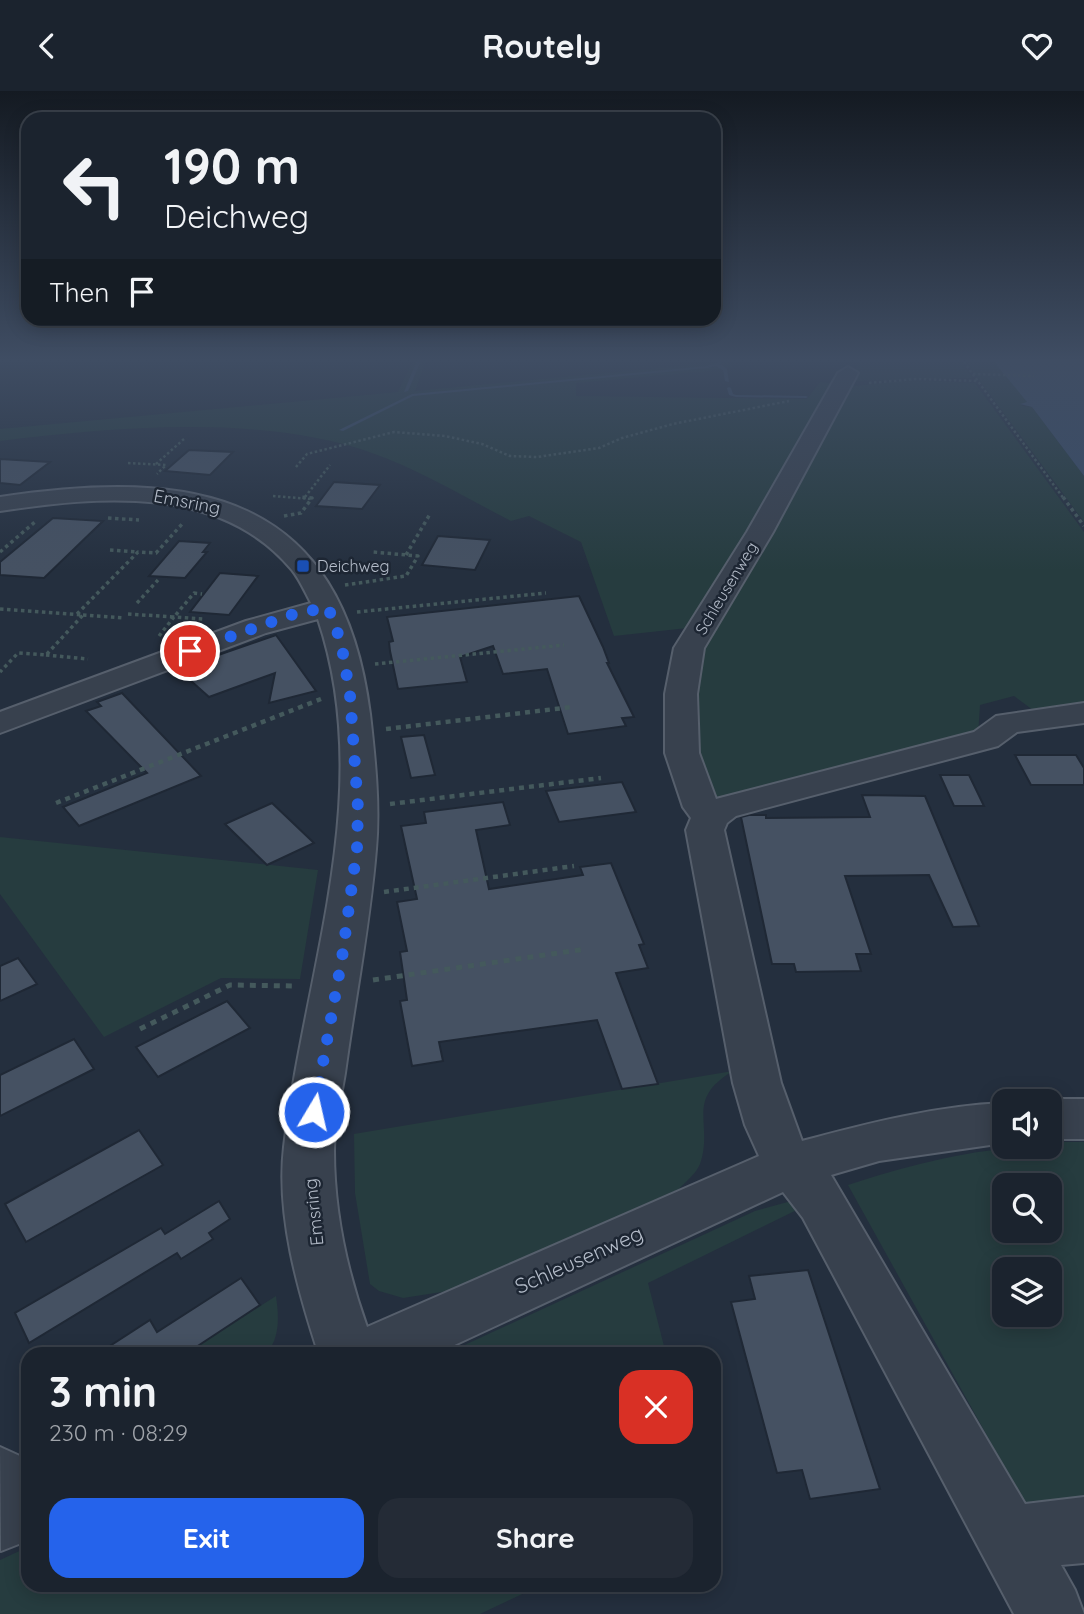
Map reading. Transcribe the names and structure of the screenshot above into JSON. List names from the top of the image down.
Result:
{
  "streets": {
    "street": ["Emsring", "Schleusenweg"]
  },
  "places": {
    "transit": ["Deichweg"]
  },
  "page": {
    "header": "Routely",
    "turn": ["190 m", "Deichweg"],
    "then": "Then",
    "heading": ["3 min", "230 m · 08:29"],
    "buttons": ["Exit", "Share"]
  }
}
